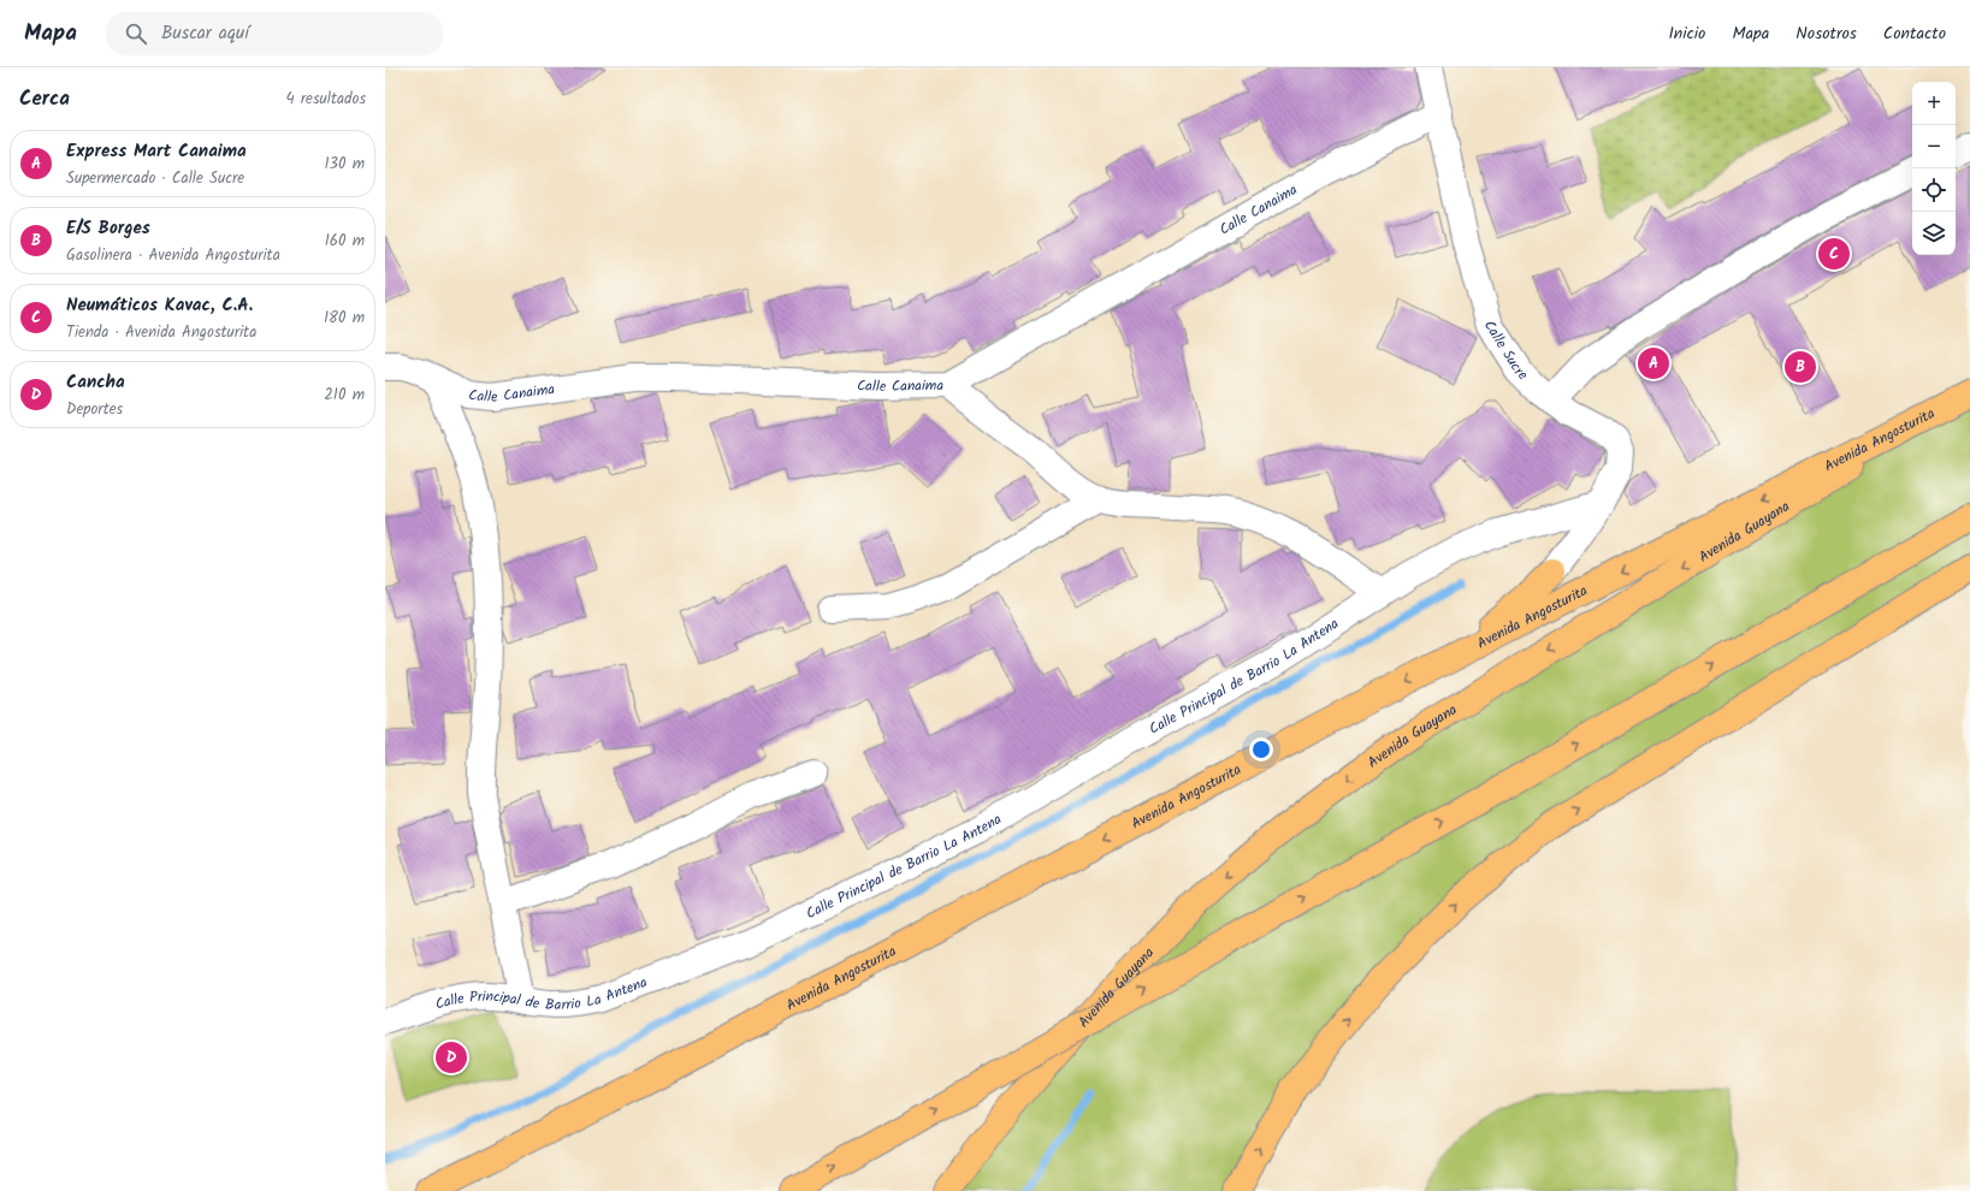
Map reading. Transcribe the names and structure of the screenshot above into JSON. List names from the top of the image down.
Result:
{
  "streets": {
    "main road": ["Avenida Angosturita", "Avenida Guayana"],
    "street": ["Calle Canaima", "Calle Sucre", "Calle Principal de Barrio La Antena"]
  },
  "crossings": [
    ["Calle Canaima", "Calle Sucre"],
    ["Calle Sucre", "Calle Principal de Barrio La Antena"],
    ["Avenida Angosturita", "Avenida Guayana"]
  ],
  "page": {
    "header": "Mapa",
    "search": "Buscar aquí",
    "nav": [
      "Inicio",
      "Mapa",
      "Nosotros",
      "Contacto"
    ],
    "heading": ["Cerca", "4 resultados"],
    "map_buttons": ["+", "−"],
    "list": [
      {
        "mark": "A",
        "name": "Express Mart Canaima",
        "note": "Supermercado · Calle Sucre",
        "value": "130 m"
      },
      {
        "mark": "B",
        "name": "E/S Borges",
        "note": "Gasolinera · Avenida Angosturita",
        "value": "160 m"
      },
      {
        "mark": "C",
        "name": "Neumáticos Kavac, C.A.",
        "note": "Tienda · Avenida Angosturita",
        "value": "180 m"
      },
      {
        "mark": "D",
        "name": "Cancha",
        "note": "Deportes",
        "value": "210 m"
      }
    ],
    "pins": [
      "C",
      "A",
      "B",
      "D"
    ]
  }
}
